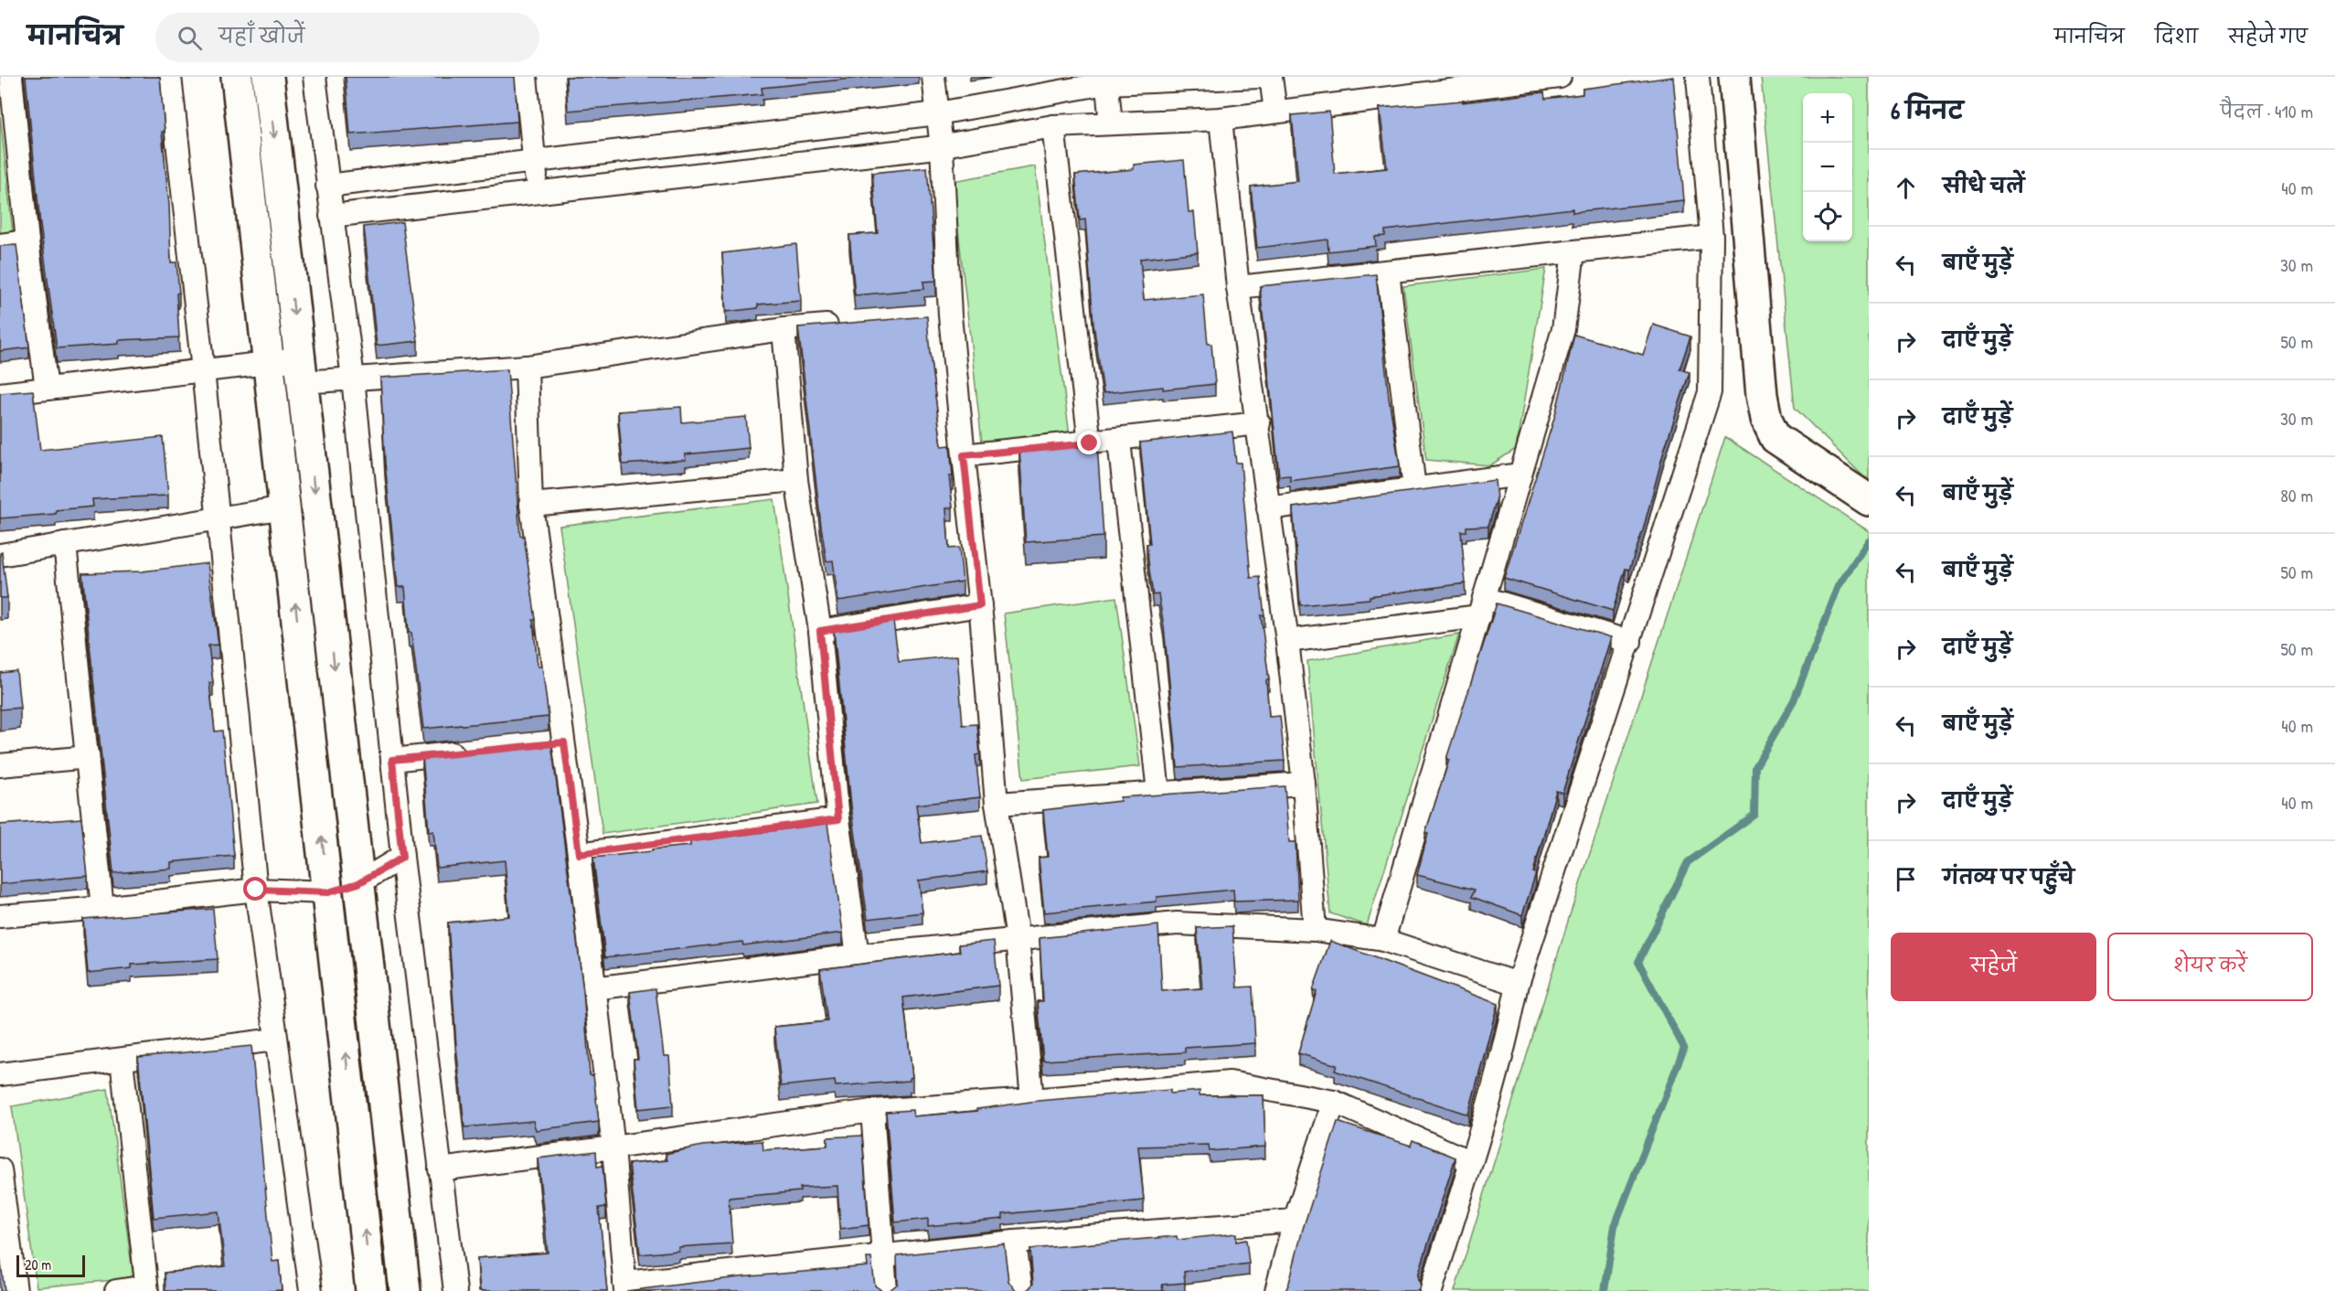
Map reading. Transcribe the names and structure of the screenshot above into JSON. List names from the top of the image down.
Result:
{
  "scale_bar": "20 m",
  "page": {
    "header": "मानचित्र",
    "search": "यहाँ खोजें",
    "nav": ["मानचित्र", "दिशा", "सहेजे गए"],
    "heading": ["6 मिनट", "पैदल · 410 m"],
    "map_buttons": ["+", "−"],
    "list": [
      ["सीधे चलें", "40 m"],
      ["बाएँ मुड़ें", "30 m"],
      ["दाएँ मुड़ें", "50 m"],
      ["दाएँ मुड़ें", "30 m"],
      ["बाएँ मुड़ें", "80 m"],
      ["बाएँ मुड़ें", "50 m"],
      ["दाएँ मुड़ें", "50 m"],
      ["बाएँ मुड़ें", "40 m"],
      ["दाएँ मुड़ें", "40 m"],
      "गंतव्य पर पहुँचे"
    ],
    "buttons": ["सहेजें", "शेयर करें"],
    "scale": "20 m"
  }
}
